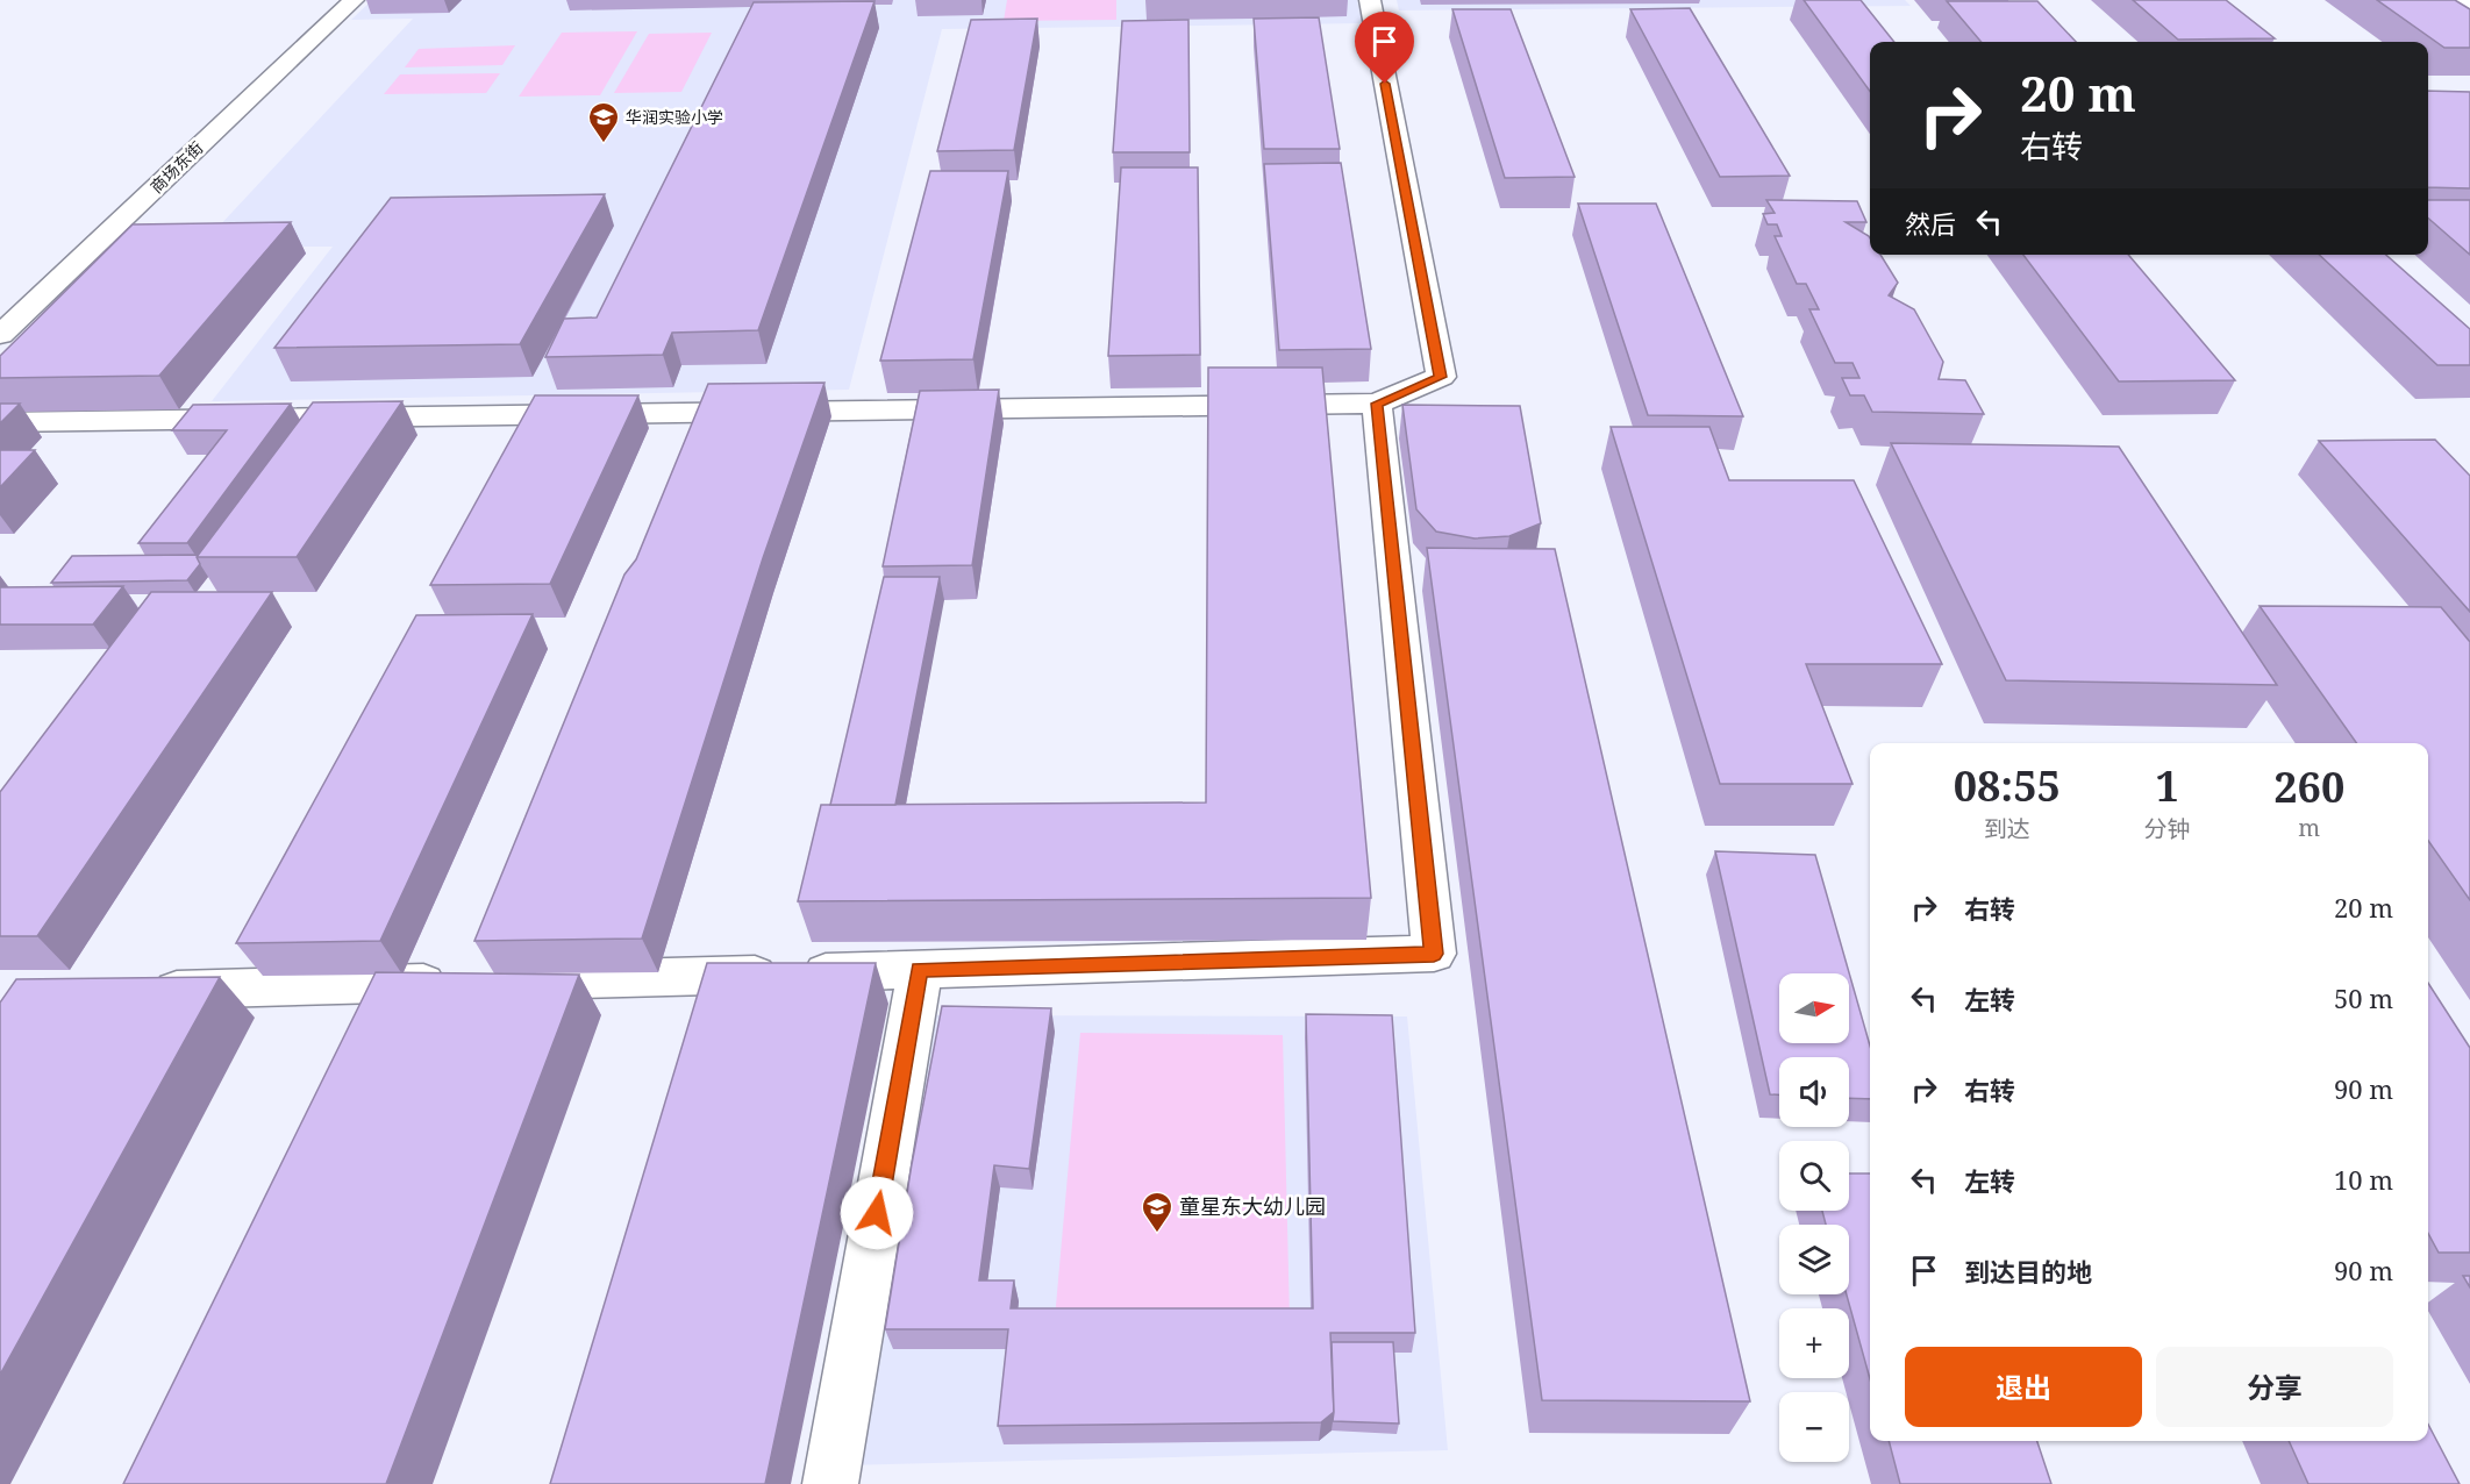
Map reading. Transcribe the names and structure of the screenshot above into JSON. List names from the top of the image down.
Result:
{
  "streets": {
    "street": ["商场东街"]
  },
  "places": {
    "school or university": ["华润实验小学", "童星东大幼儿园"]
  },
  "north": "right",
  "page": {
    "turn": ["20 m", "右转"],
    "then": "然后",
    "eta": [
      "08:55",
      "到达",
      "1",
      "分钟",
      "260",
      "m"
    ],
    "list": [
      {
        "name": "右转",
        "value": "20 m"
      },
      {
        "name": "左转",
        "value": "50 m"
      },
      {
        "name": "右转",
        "value": "90 m"
      },
      {
        "name": "左转",
        "value": "10 m"
      },
      {
        "name": "到达目的地",
        "value": "90 m"
      }
    ],
    "map_buttons": ["+", "−"],
    "buttons": ["退出", "分享"]
  }
}
